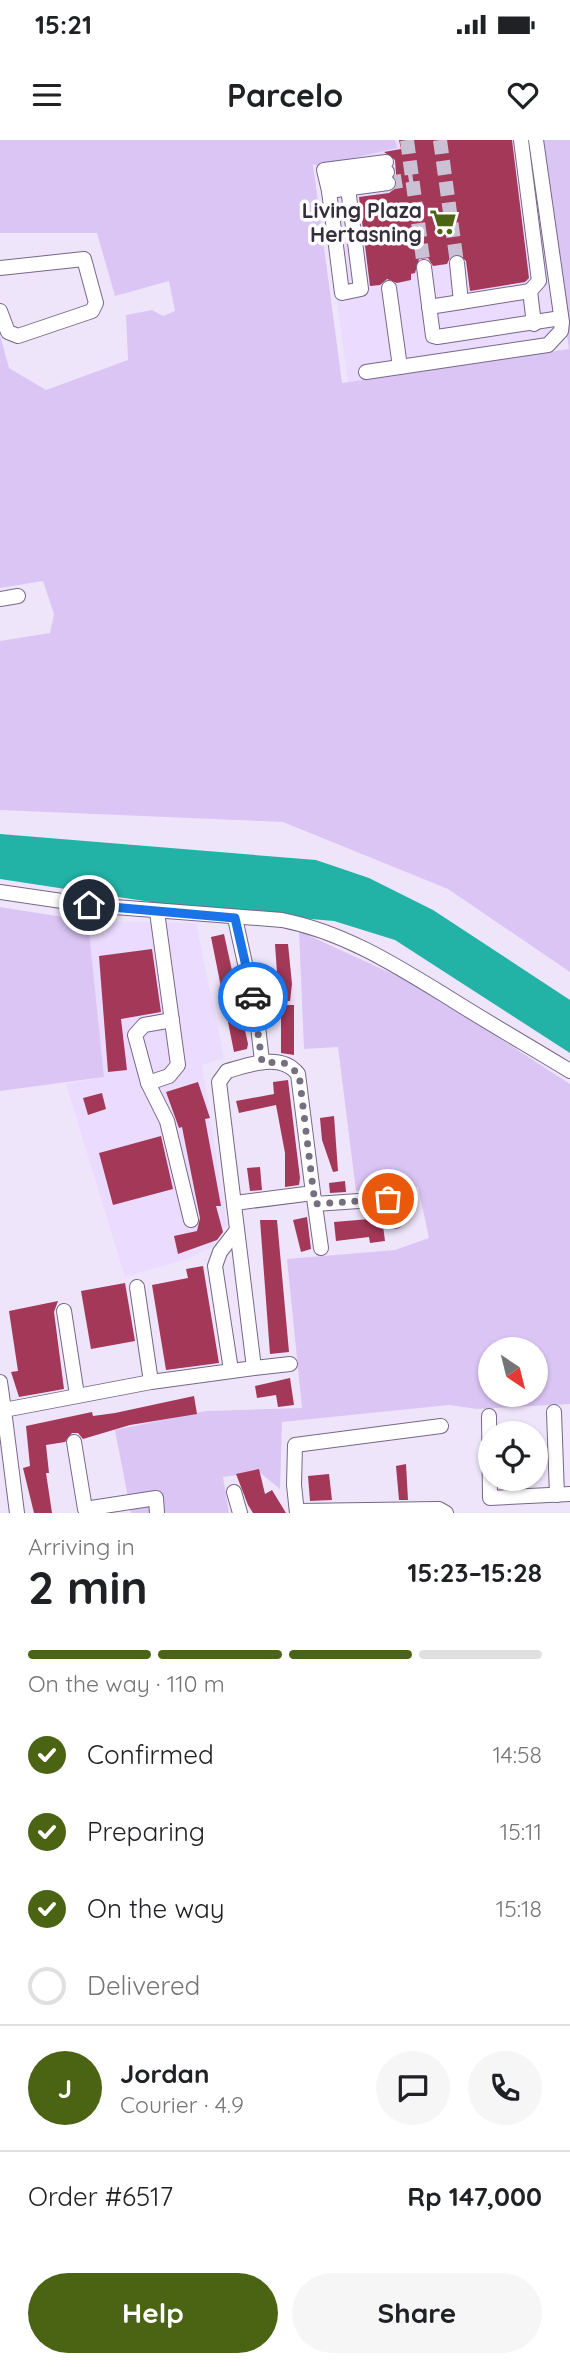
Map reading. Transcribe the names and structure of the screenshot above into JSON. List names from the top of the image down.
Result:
{
  "places": {
    "supermarket": ["Living Plaza Hertasning"]
  },
  "north": "bottom right",
  "page": {
    "status": "15:21",
    "header": "Parcelo",
    "heading": ["2 min", "Arriving in", "15:23–15:28"],
    "panel": [
      "Jordan",
      "Courier · 4.9",
      "Order #6517",
      "Rp 147,000"
    ],
    "bar": "On the way · 110 m",
    "list": [
      ["Confirmed", "14:58"],
      ["Preparing", "15:11"],
      ["On the way", "15:18"],
      "Delivered"
    ],
    "round": "J",
    "buttons": ["Help", "Share"]
  }
}
